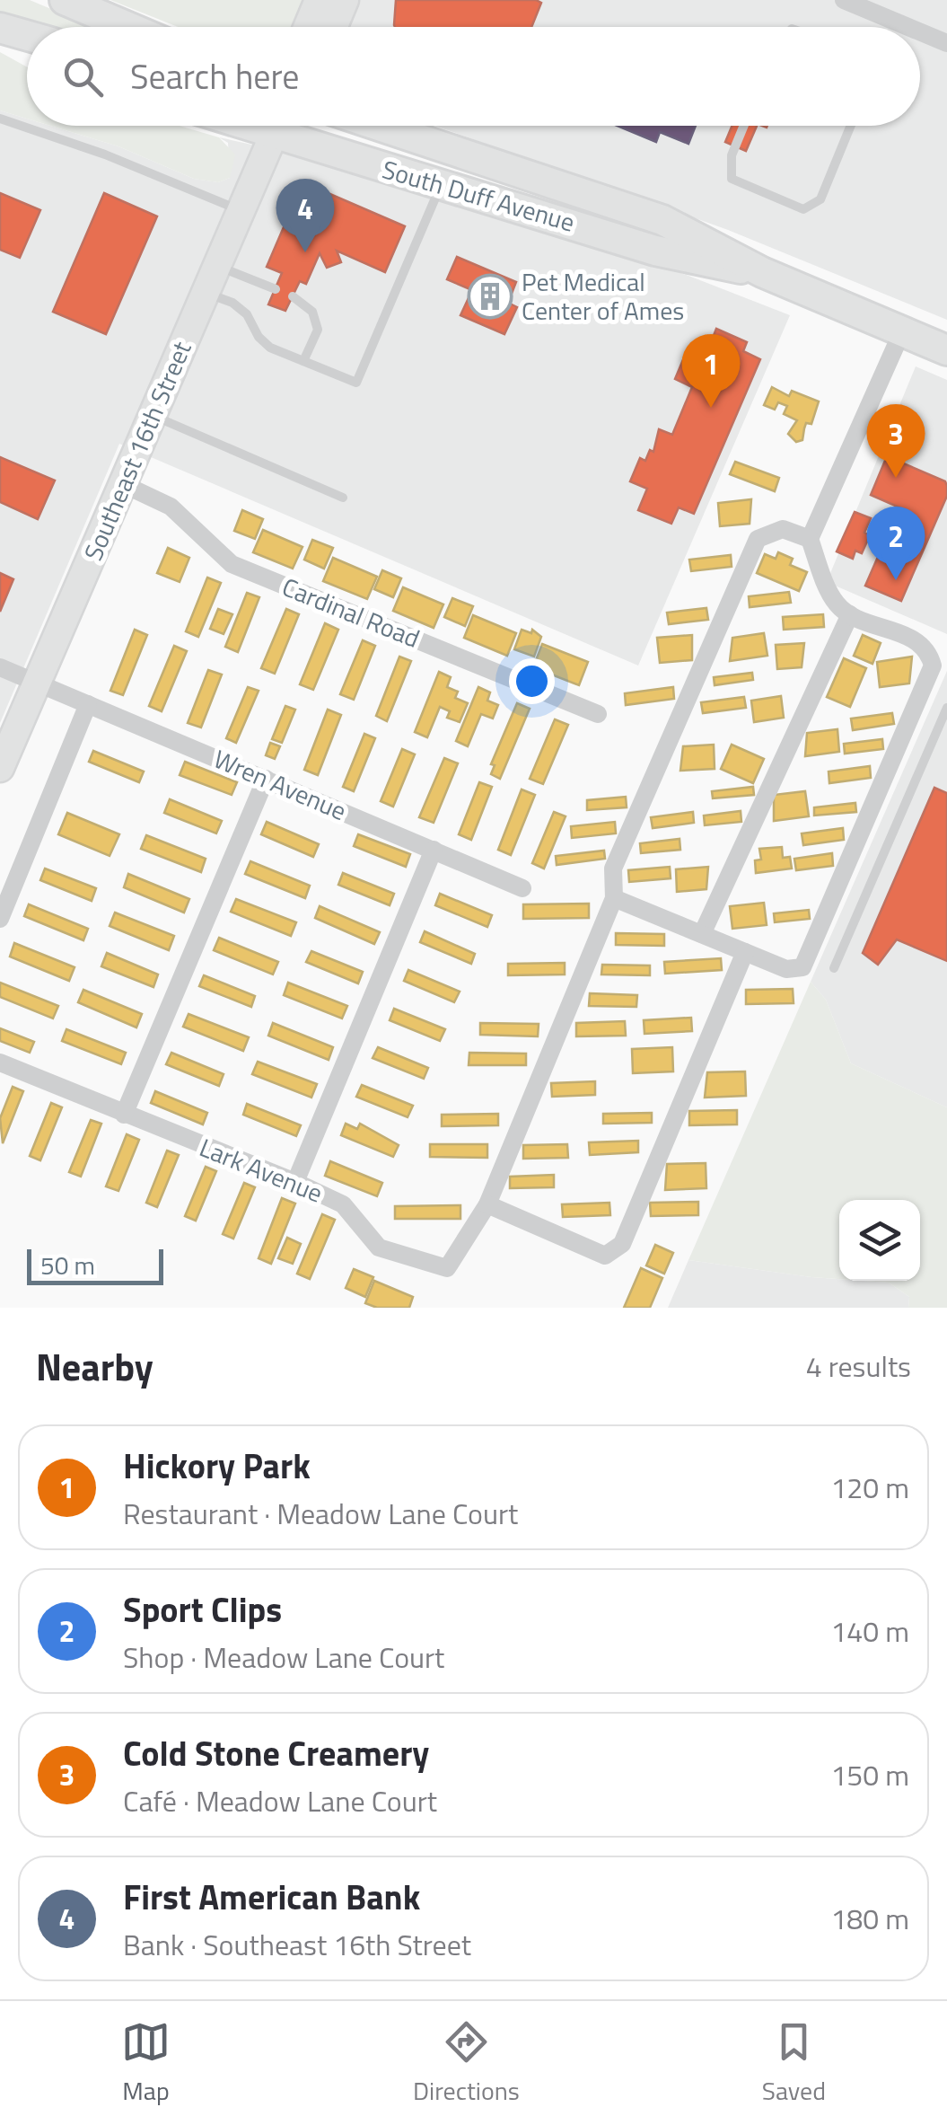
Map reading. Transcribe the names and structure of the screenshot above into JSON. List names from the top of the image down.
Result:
{
  "streets": {
    "main road": ["South Duff Avenue", "Southeast 16th Street"],
    "street": ["Cardinal Road", "Wren Avenue", "Lark Avenue"]
  },
  "crossings": [
    ["Southeast 16th Street", "Cardinal Road"],
    ["Southeast 16th Street", "Wren Avenue"]
  ],
  "places": {
    "building": ["Pet Medical Center of Ames"]
  },
  "scale_bar": "50 m",
  "page": {
    "search": "Search here",
    "pins": [
      "4",
      "1",
      "3",
      "2"
    ],
    "scale": "50 m",
    "heading": ["Nearby", "4 results"],
    "list": [
      {
        "mark": "1",
        "name": "Hickory Park",
        "note": "Restaurant · Meadow Lane Court",
        "value": "120 m"
      },
      {
        "mark": "2",
        "name": "Sport Clips",
        "note": "Shop · Meadow Lane Court",
        "value": "140 m"
      },
      {
        "mark": "3",
        "name": "Cold Stone Creamery",
        "note": "Café · Meadow Lane Court",
        "value": "150 m"
      },
      {
        "mark": "4",
        "name": "First American Bank",
        "note": "Bank · Southeast 16th Street",
        "value": "180 m"
      }
    ],
    "nav": ["Map", "Directions", "Saved"]
  }
}
